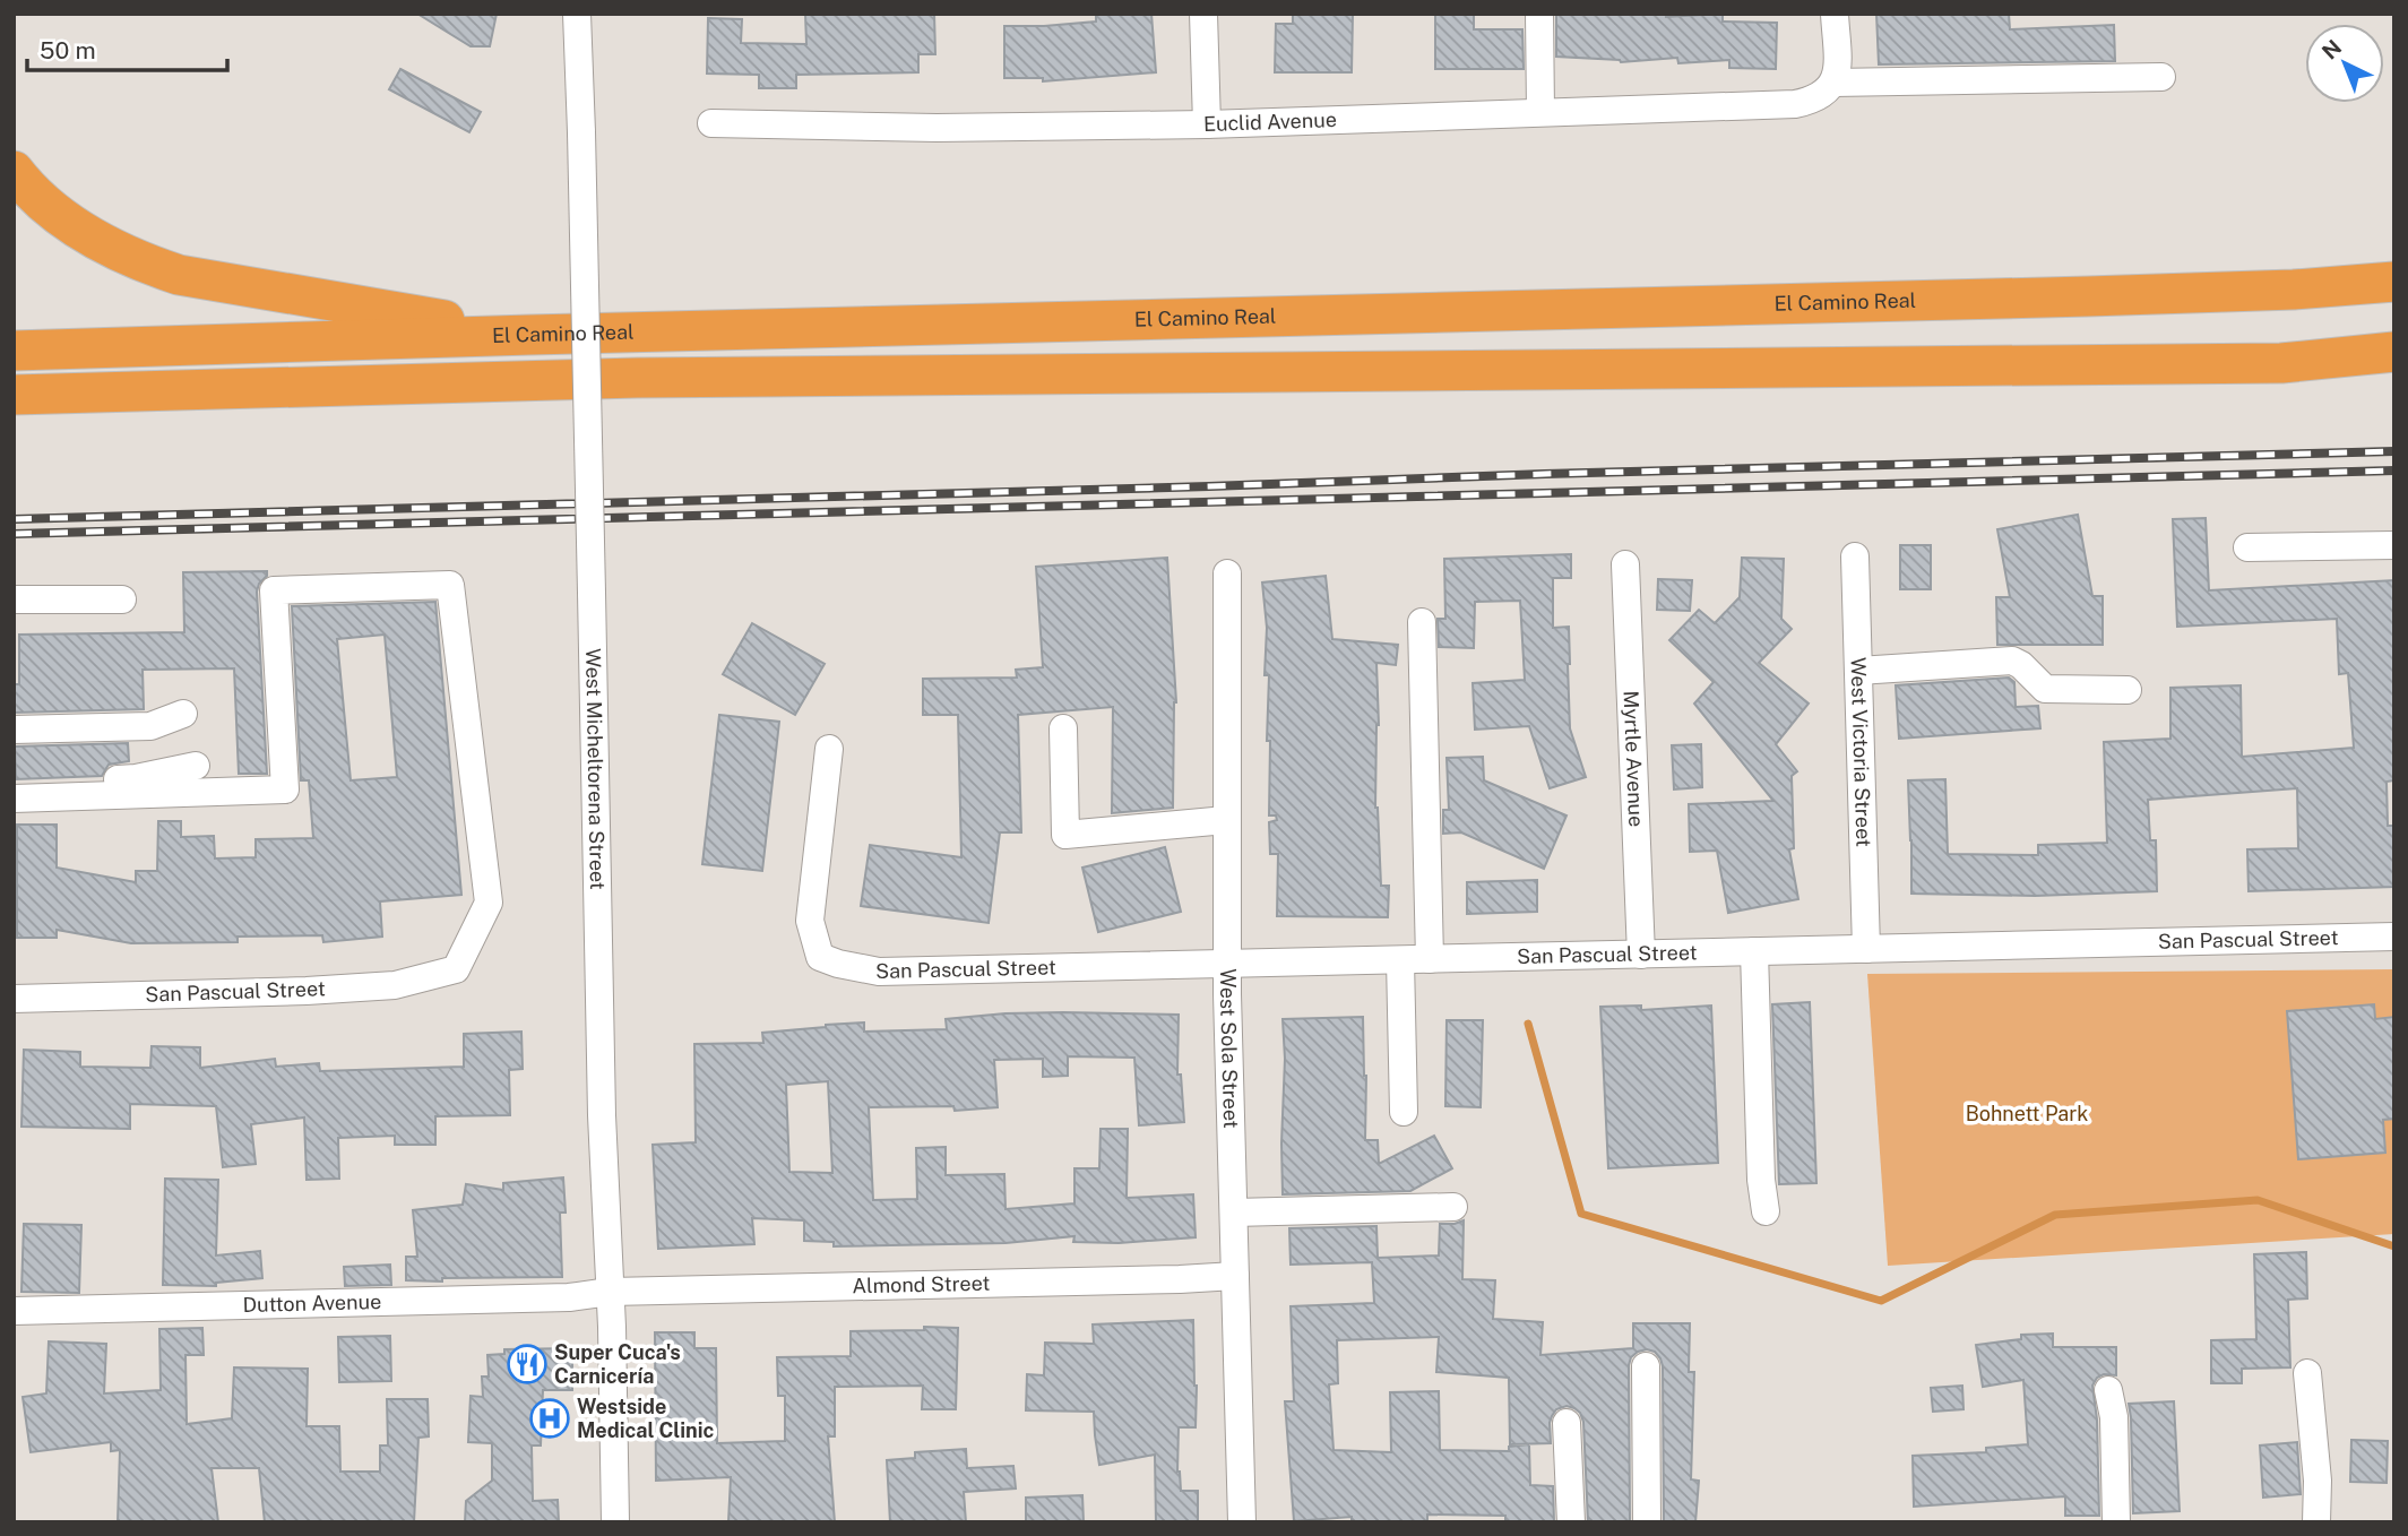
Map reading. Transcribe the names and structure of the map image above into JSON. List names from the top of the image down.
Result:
{
  "streets": {
    "highway": ["El Camino Real"],
    "street": [
      "Euclid Avenue",
      "West Victoria Street",
      "Myrtle Avenue",
      "West Micheltorena Street",
      "San Pascual Street",
      "West Sola Street",
      "Almond Street",
      "Dutton Avenue"
    ]
  },
  "crossings": [
    ["West Victoria Street", "San Pascual Street"],
    ["Myrtle Avenue", "San Pascual Street"],
    ["West Micheltorena Street", "Almond Street"],
    ["West Micheltorena Street", "Dutton Avenue"],
    ["San Pascual Street", "West Sola Street"],
    ["West Sola Street", "Almond Street"],
    ["Almond Street", "Dutton Avenue"]
  ],
  "parks": ["Bohnett Park"],
  "places": {
    "restaurant": ["Super Cuca's Carnicería"],
    "hospital": ["Westside Medical Clinic"]
  },
  "scale_bar": "50 m",
  "north": "top left"
}
